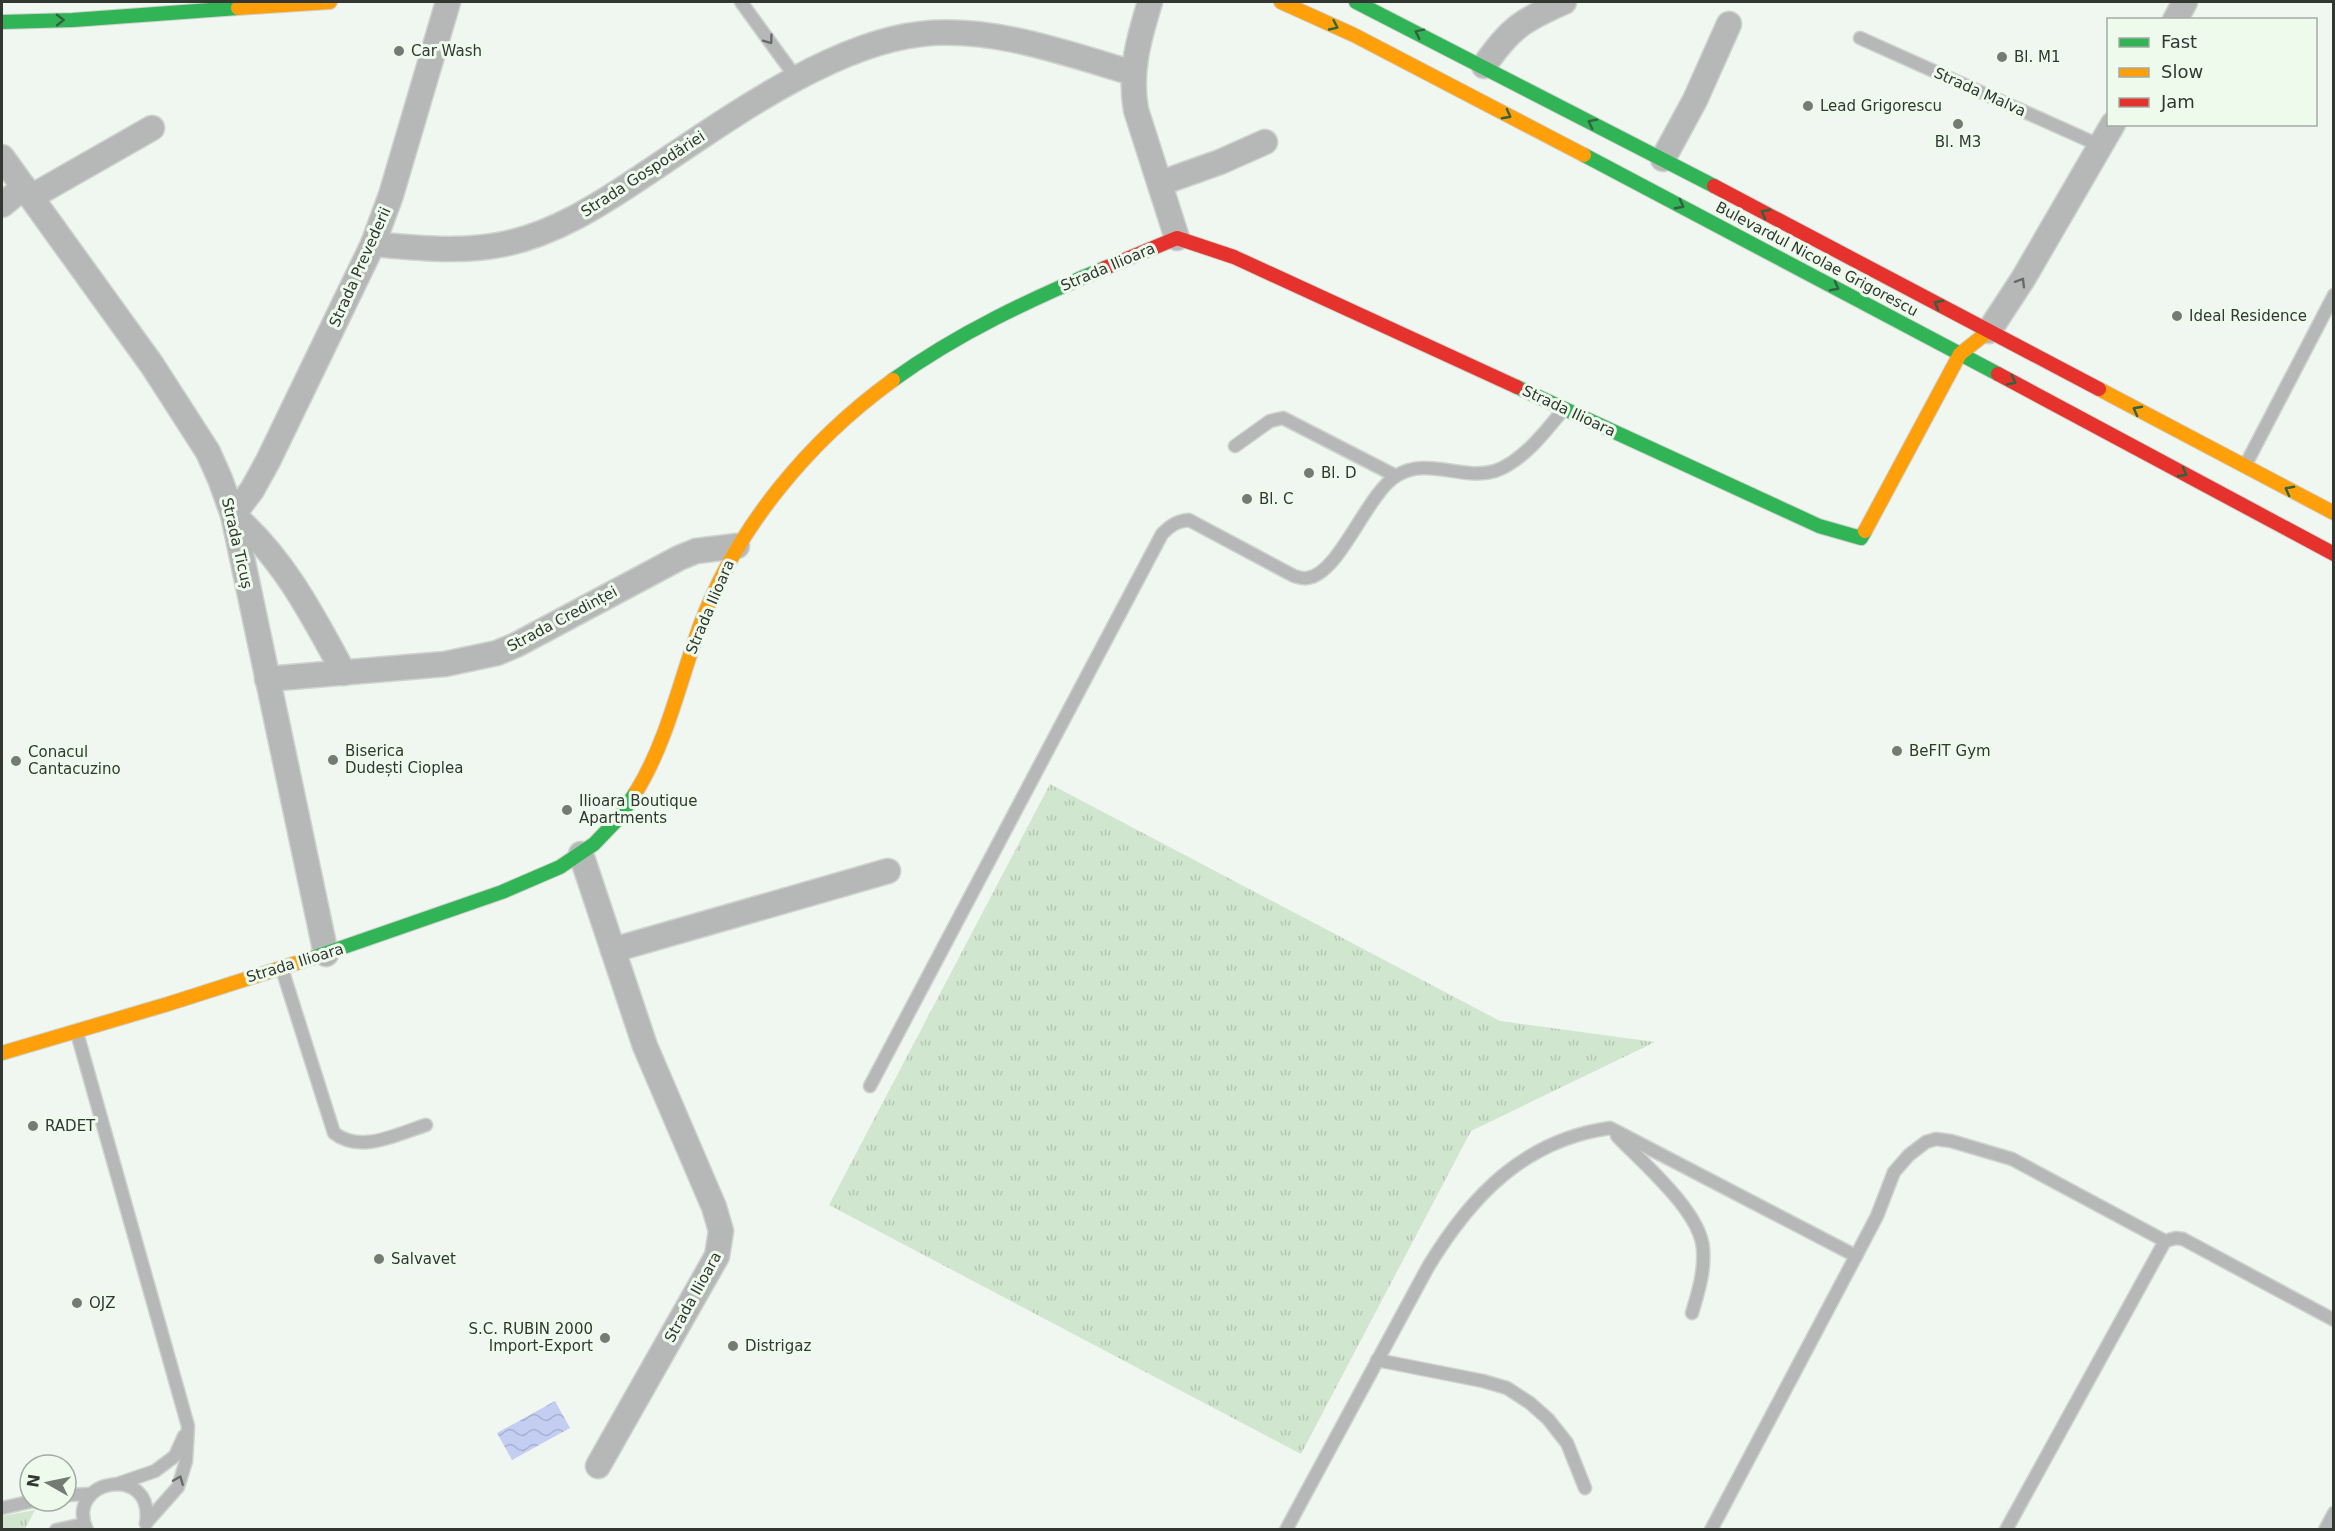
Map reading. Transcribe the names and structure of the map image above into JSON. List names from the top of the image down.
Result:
{
  "streets": {
    "main road": ["Bulevardul Nicolae Grigorescu", "Strada Ilioara"],
    "street": [
      "Strada Gospodăriei",
      "Strada Prevederii",
      "Strada Ticuș",
      "Strada Credinței"
    ],
    "lane": ["Strada Malva"]
  },
  "crossings": [
    ["Strada Gospodăriei", "Strada Prevederii"],
    ["Bulevardul Nicolae Grigorescu", "Strada Ilioara"],
    ["Strada Prevederii", "Strada Ticuș"],
    ["Strada Ilioara", "Strada Ticuș"],
    ["Strada Ilioara", "Strada Credinței"],
    ["Strada Ticuș", "Strada Credinței"]
  ],
  "places": [
    "Car Wash",
    "Bl. M1",
    "Lead Grigorescu",
    "Bl. M3",
    "Ideal Residence",
    "Bl. D",
    "Bl. C",
    "BeFIT Gym",
    "Biserica Dudești Cioplea",
    "Conacul Cantacuzino",
    "Ilioara Boutique Apartments",
    "RADET",
    "Salvavet",
    "OJZ",
    "S.C. RUBIN 2000 Import-Export",
    "Distrigaz"
  ],
  "legend": ["Fast", "Slow", "Jam"],
  "north": "left"
}
